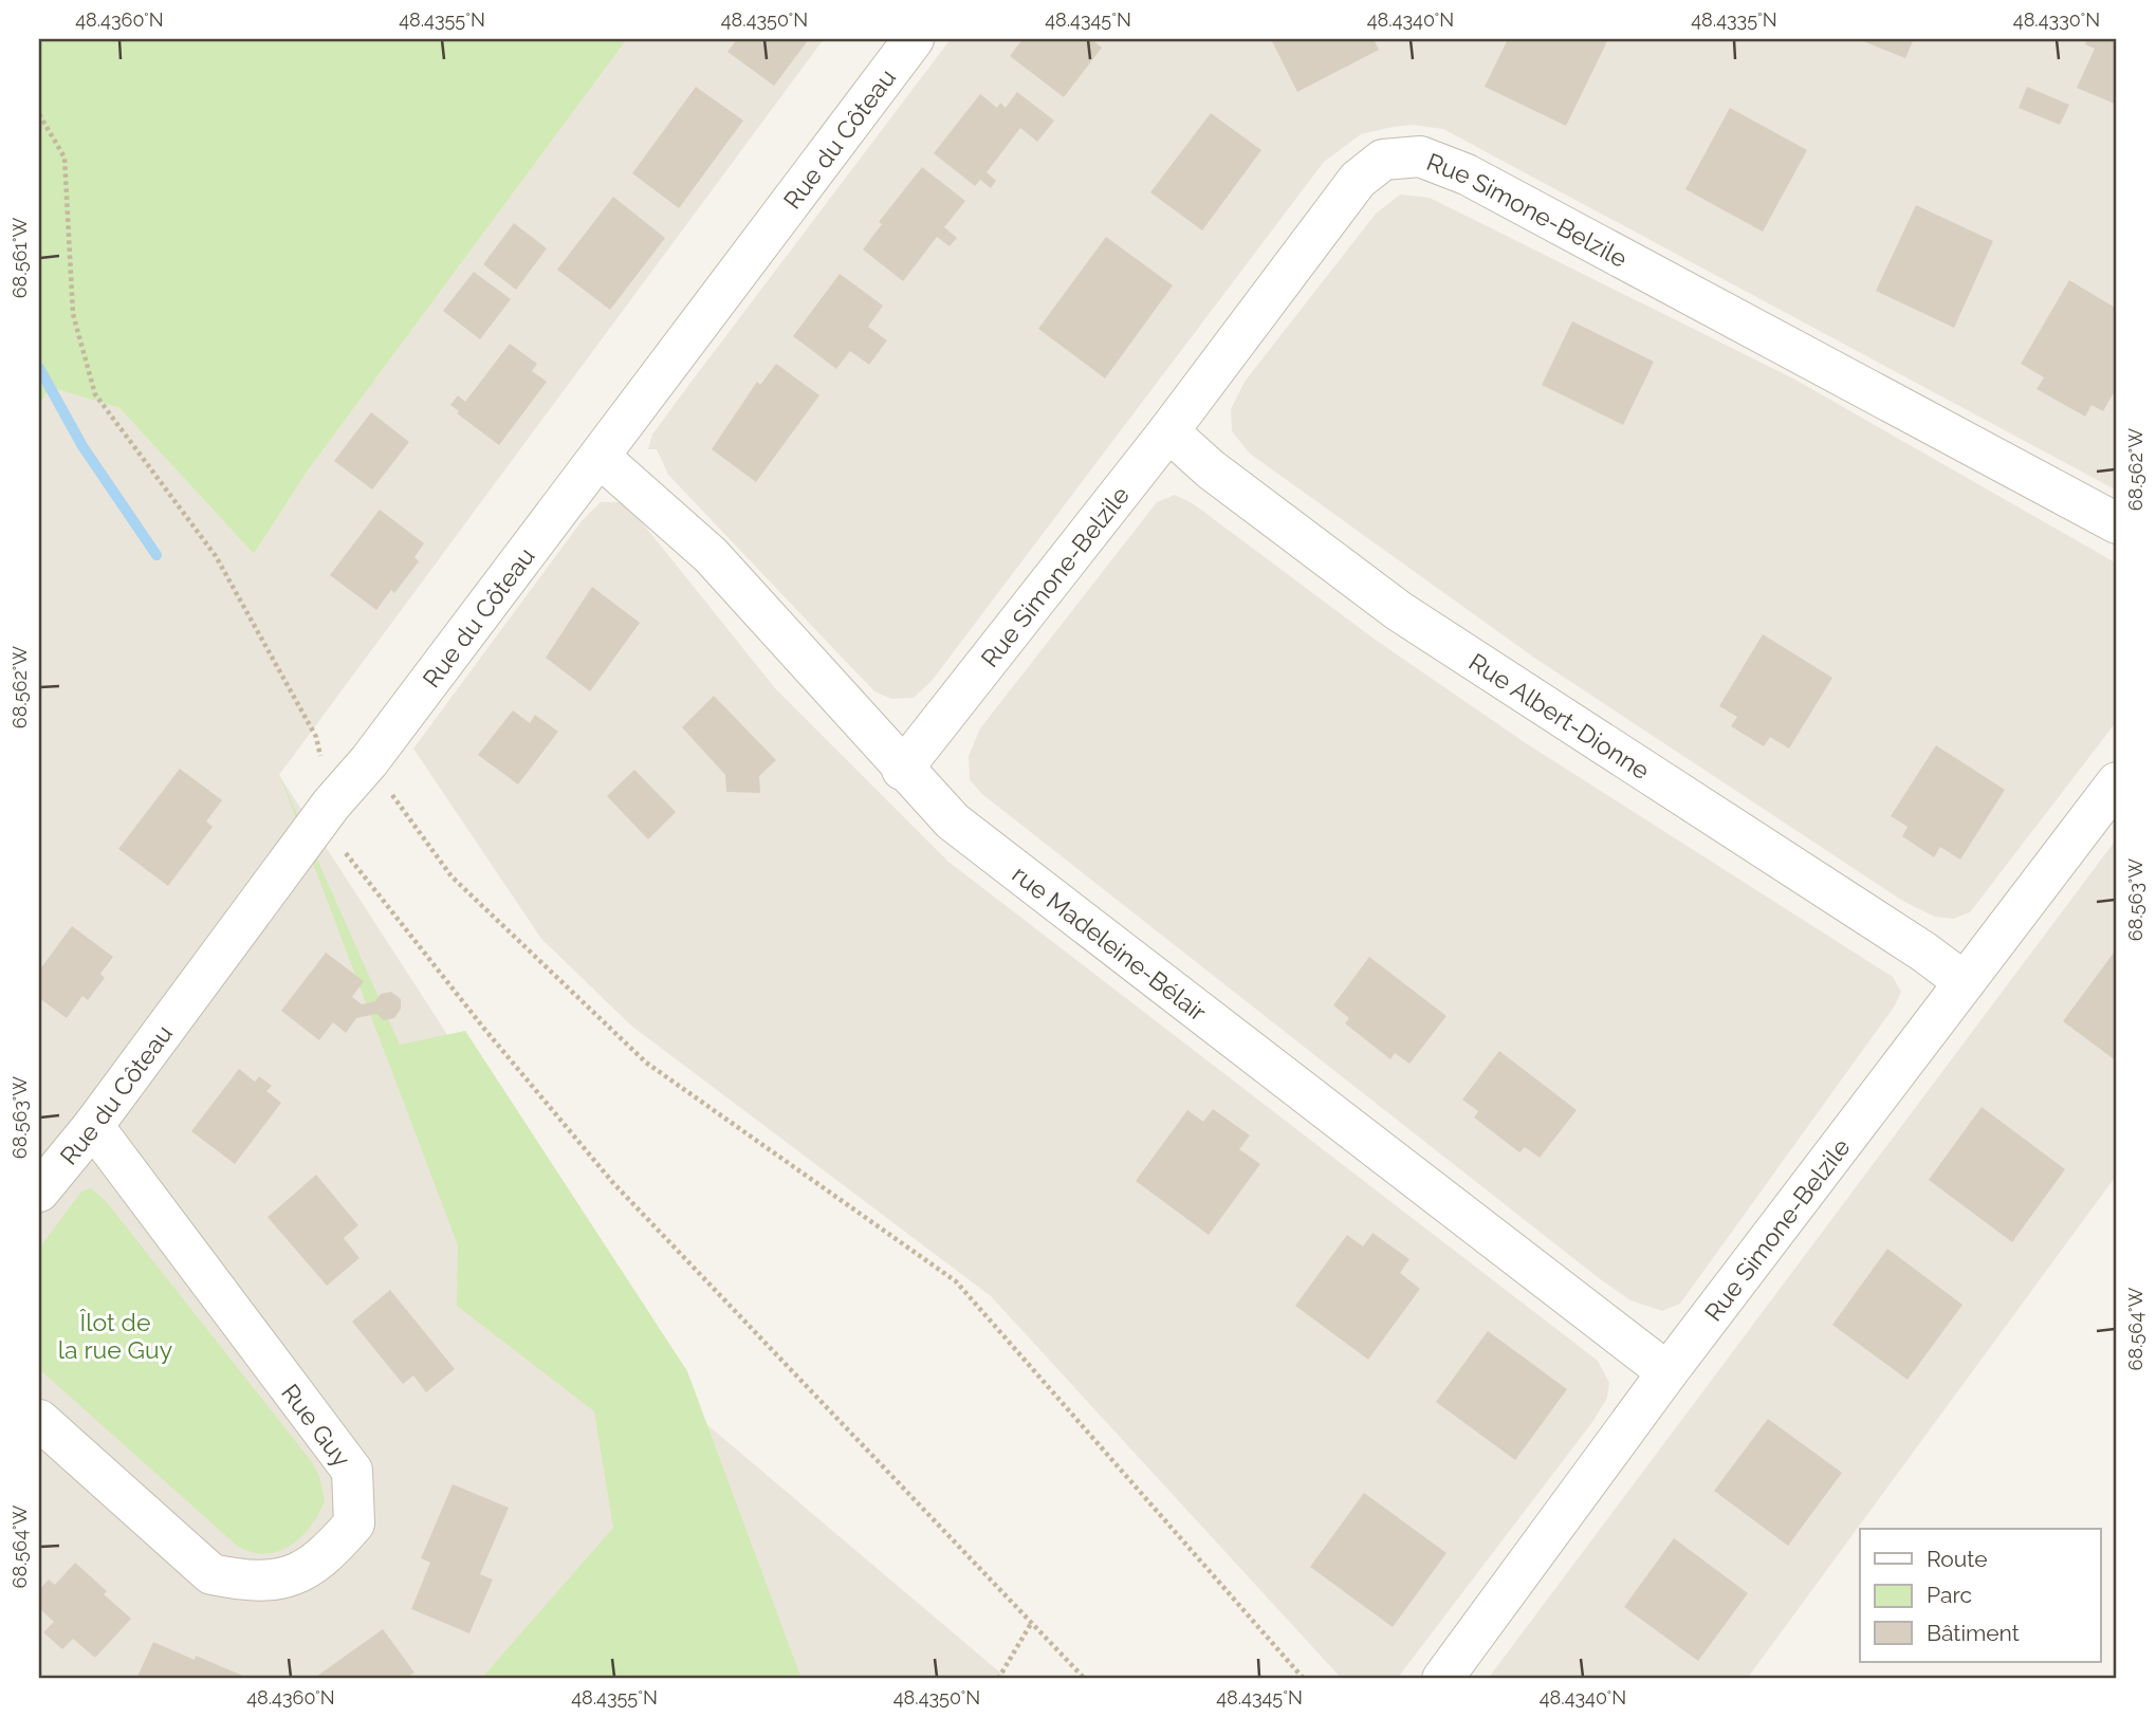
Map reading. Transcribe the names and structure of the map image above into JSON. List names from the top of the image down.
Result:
{
  "streets": {
    "street": [
      "Rue du Côteau",
      "Rue Simone-Belzile",
      "Rue Albert-Dionne",
      "rue Madeleine-Bélair",
      "Rue Guy"
    ]
  },
  "crossings": [
    ["Rue du Côteau", "rue Madeleine-Bélair"],
    ["Rue du Côteau", "Rue Guy"],
    ["Rue Simone-Belzile", "Rue Albert-Dionne"],
    ["Rue Simone-Belzile", "rue Madeleine-Bélair"]
  ],
  "parks": ["Îlot de la rue Guy"],
  "legend": ["Route", "Parc", "Bâtiment"],
  "coordinates": [
    "48.4360°N",
    "48.4355°N",
    "48.4350°N",
    "48.4345°N",
    "48.4340°N",
    "48.4335°N",
    "48.4330°N",
    "68.561°W",
    "68.562°W",
    "68.563°W",
    "68.564°W"
  ]
}
